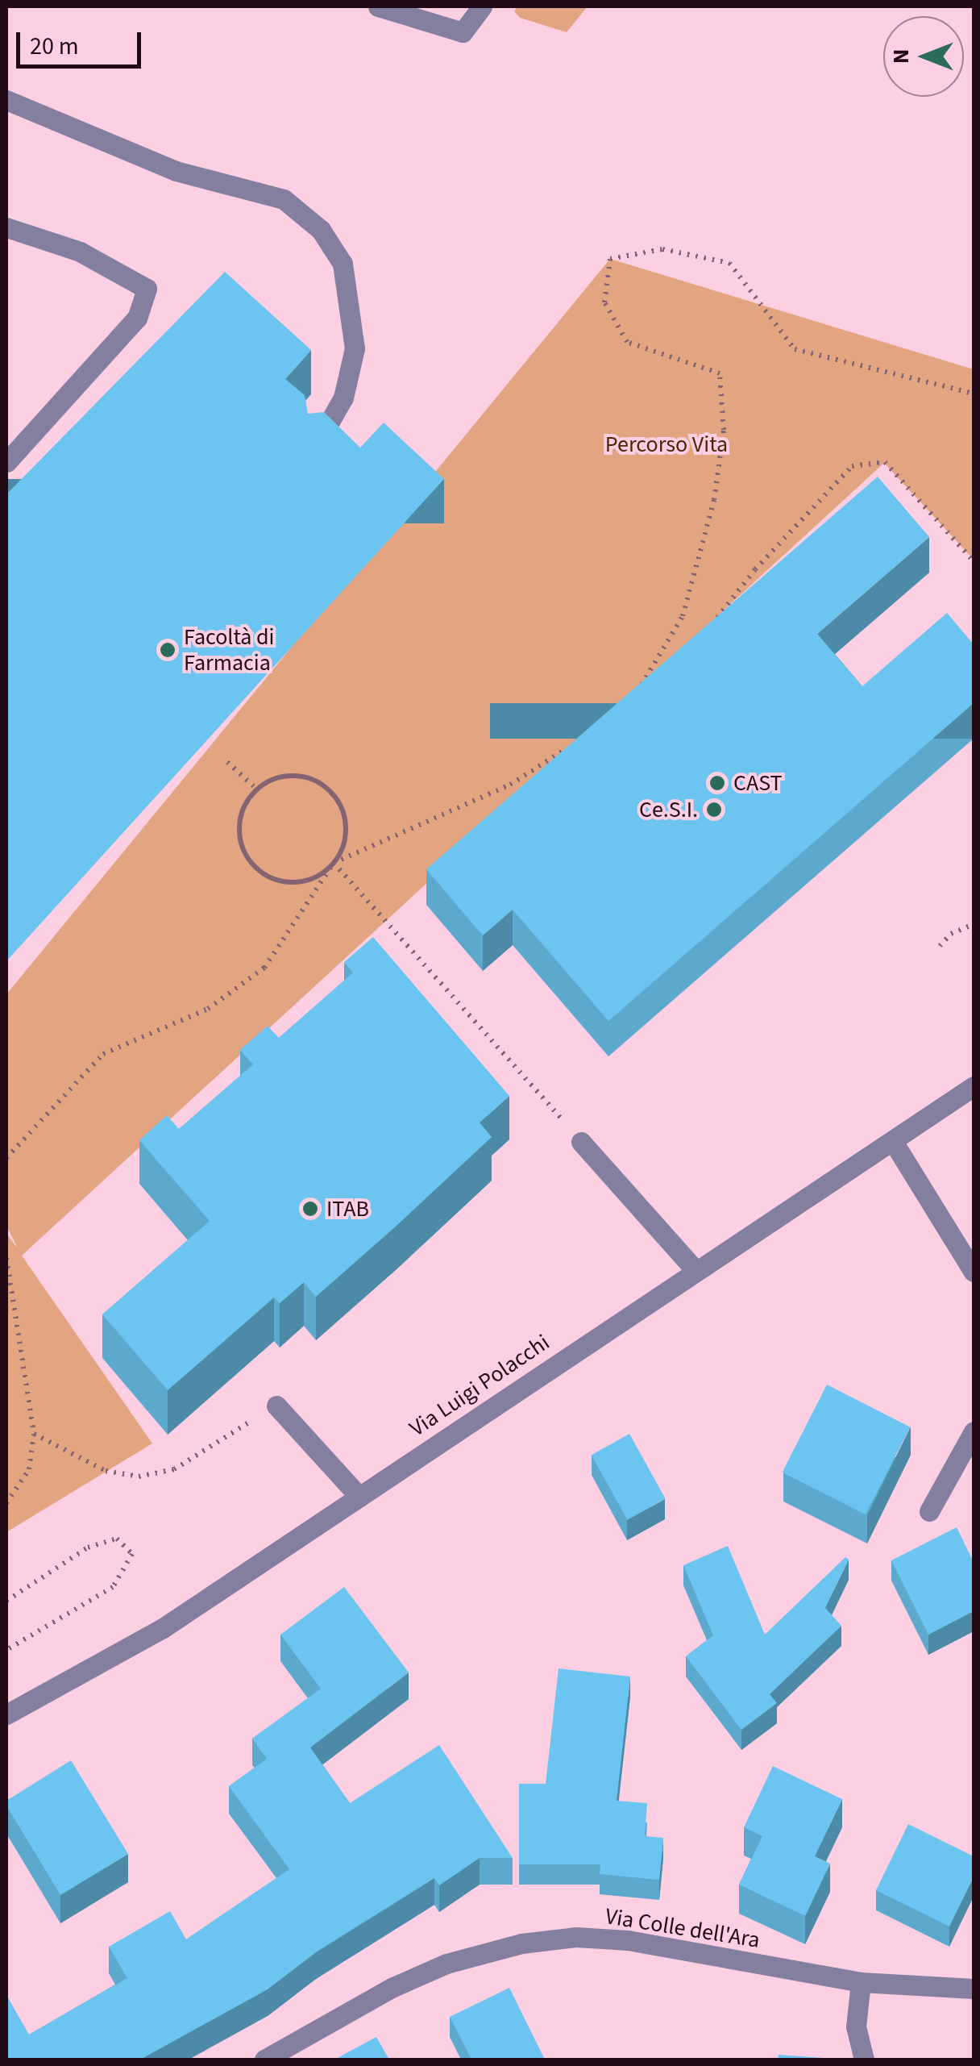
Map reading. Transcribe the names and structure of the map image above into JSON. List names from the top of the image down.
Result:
{
  "streets": {
    "street": ["Via Luigi Polacchi", "Via Colle dell'Ara"]
  },
  "parks": ["Percorso Vita"],
  "places": [
    "Facoltà di Farmacia",
    "CAST",
    "Ce.S.I.",
    "ITAB"
  ],
  "scale_bar": "20 m",
  "north": "left"
}
